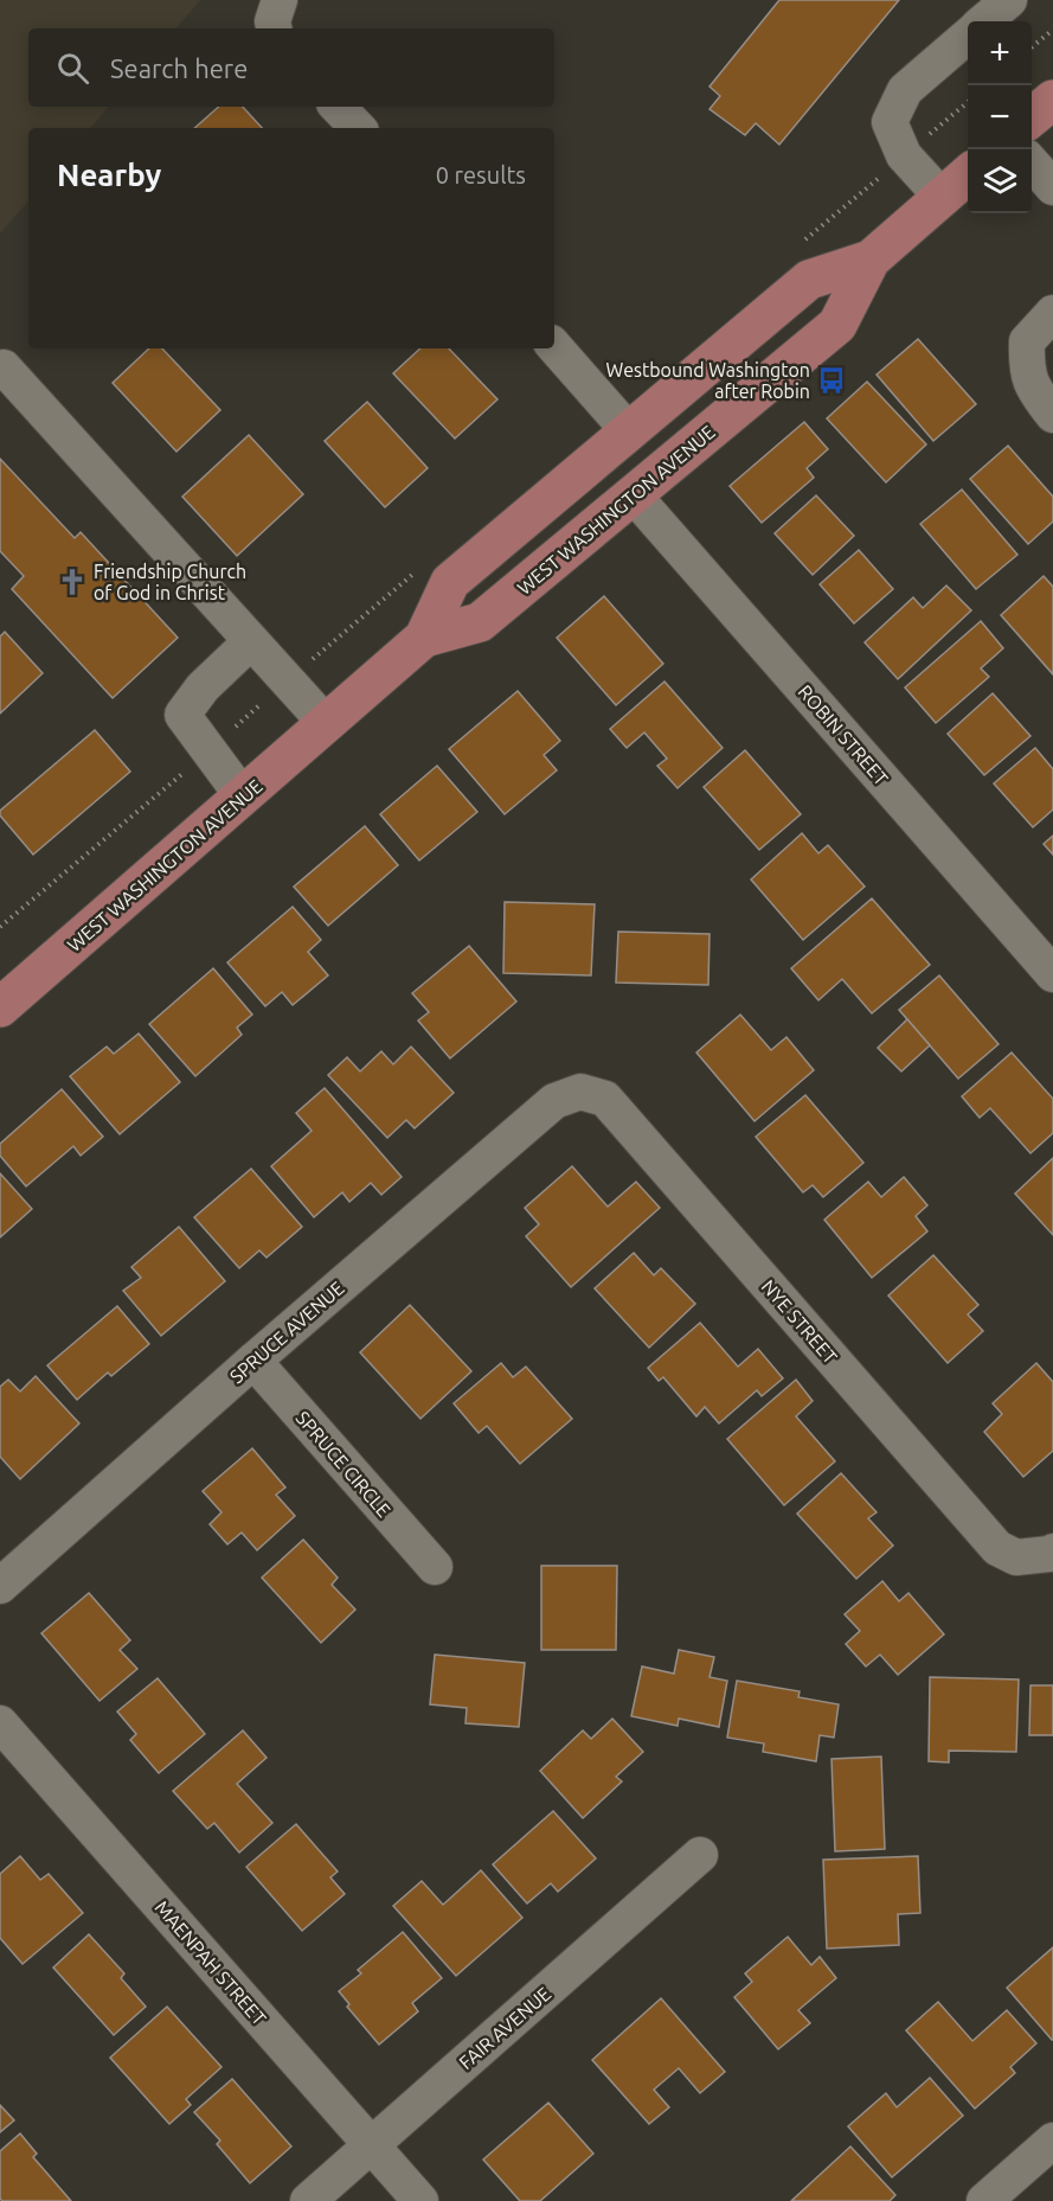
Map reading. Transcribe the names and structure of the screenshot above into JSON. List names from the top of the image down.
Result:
{
  "streets": {
    "main road": ["WEST WASHINGTON AVENUE"],
    "street": [
      "ROBIN STREET",
      "NYE STREET",
      "SPRUCE AVENUE",
      "SPRUCE CIRCLE",
      "MAENPAH STREET",
      "FAIR AVENUE"
    ]
  },
  "crossings": [
    ["WEST WASHINGTON AVENUE", "ROBIN STREET"],
    ["NYE STREET", "SPRUCE AVENUE"],
    ["SPRUCE AVENUE", "SPRUCE CIRCLE"],
    ["MAENPAH STREET", "FAIR AVENUE"]
  ],
  "places": {
    "bus stop": ["Westbound Washington after Robin"],
    "church": ["Friendship Church of God in Christ"]
  },
  "page": {
    "map_buttons": ["+", "−"],
    "search": "Search here",
    "heading": ["Nearby", "0 results"]
  }
}
